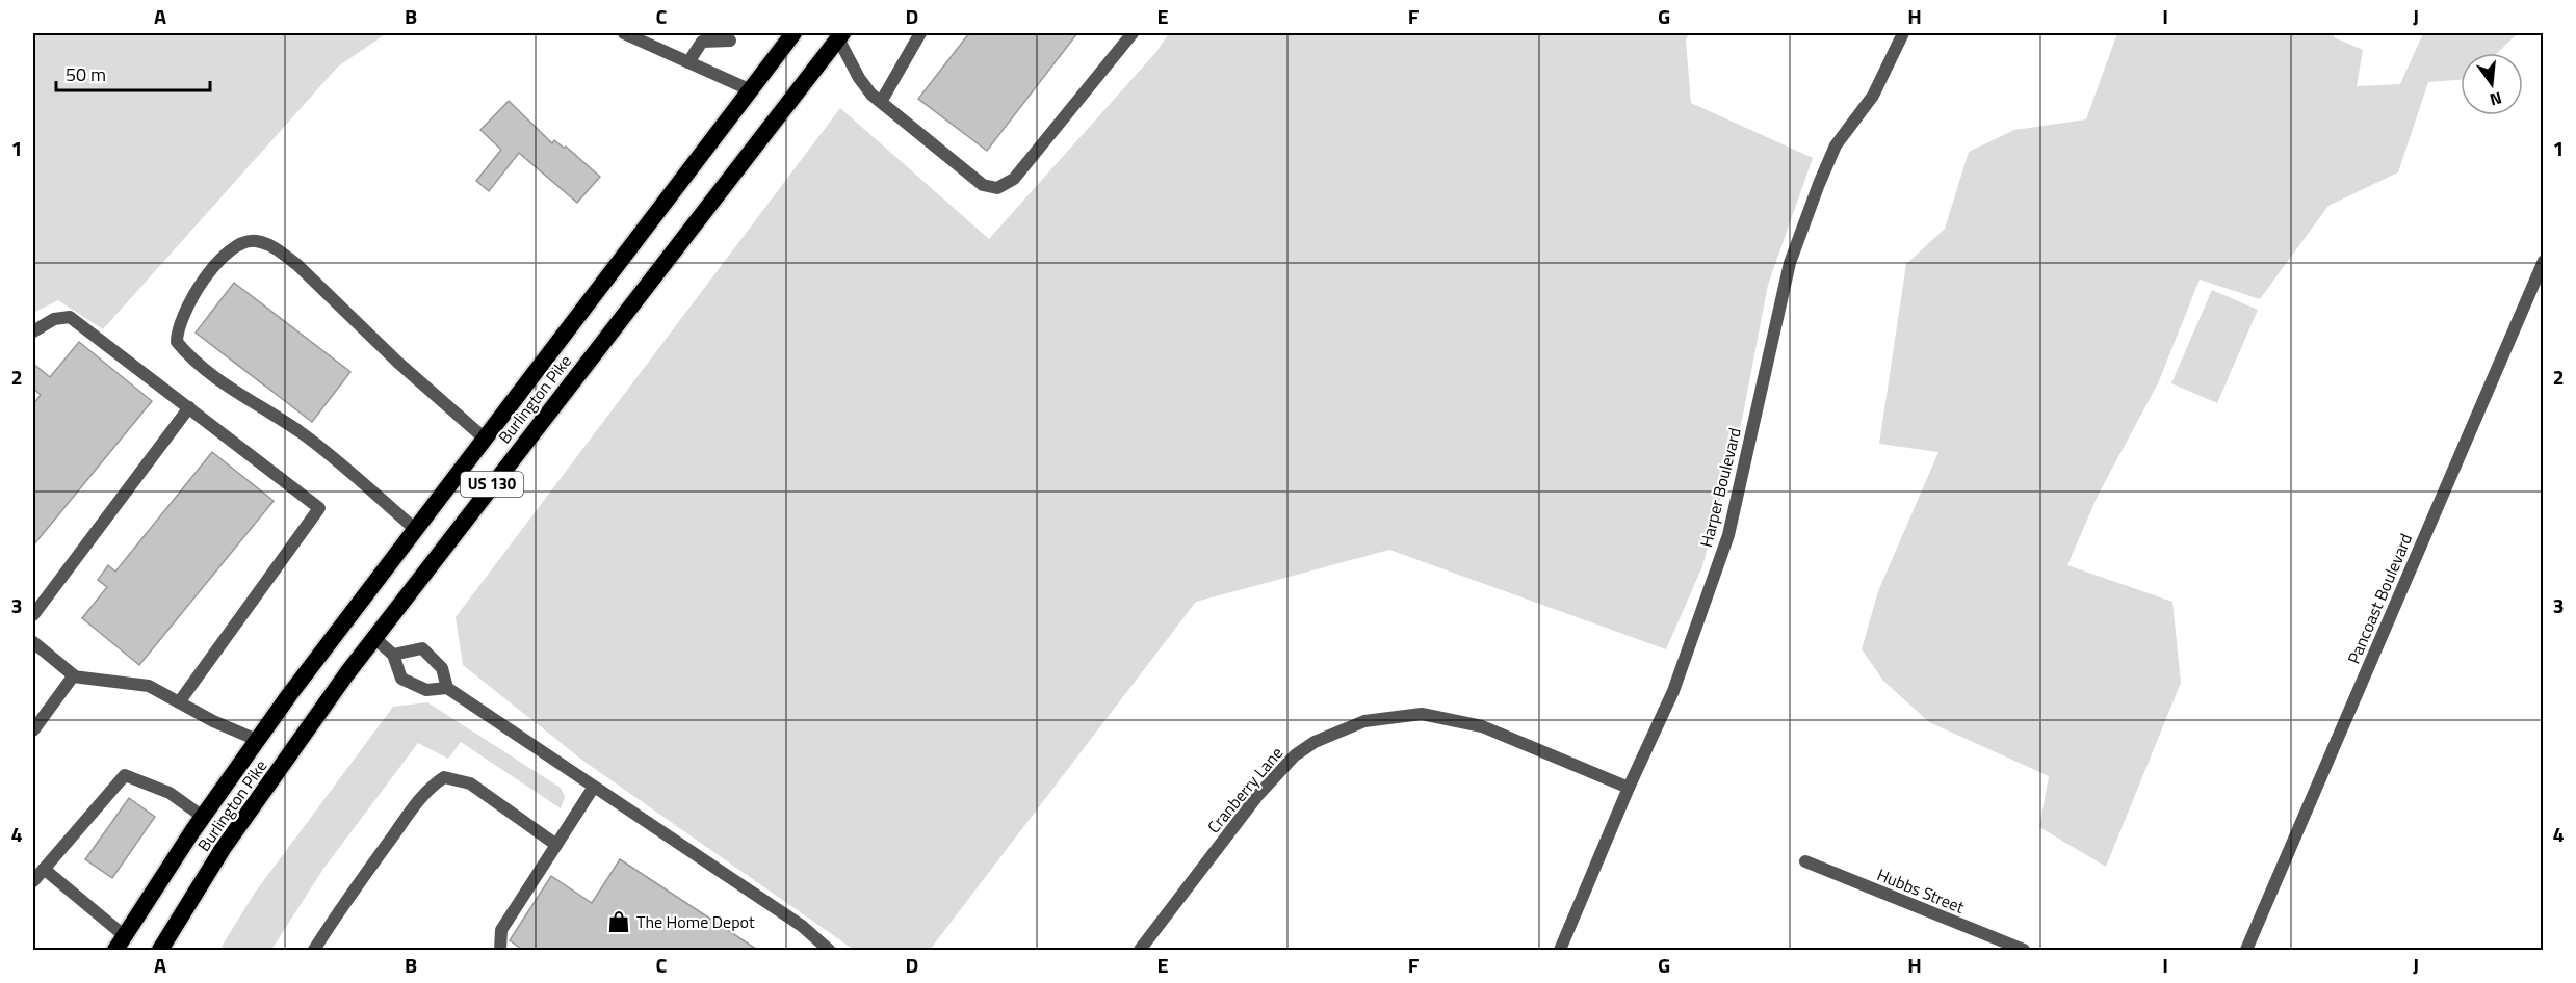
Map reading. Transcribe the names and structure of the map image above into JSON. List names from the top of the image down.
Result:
{
  "streets": {
    "highway": ["Burlington Pike", "US 130"],
    "street": [
      "Harper Boulevard",
      "Pancoast Boulevard",
      "Cranberry Lane",
      "Hubbs Street"
    ]
  },
  "crossings": [
    ["Harper Boulevard", "Cranberry Lane"]
  ],
  "places": {
    "shop": ["The Home Depot"]
  },
  "scale_bar": "50 m",
  "north": "bottom",
  "grid": {
    "columns": [
      "A",
      "B",
      "C",
      "D",
      "E",
      "F",
      "G",
      "H",
      "I",
      "J"
    ],
    "rows": [
      "1",
      "2",
      "3",
      "4"
    ]
  }
}
